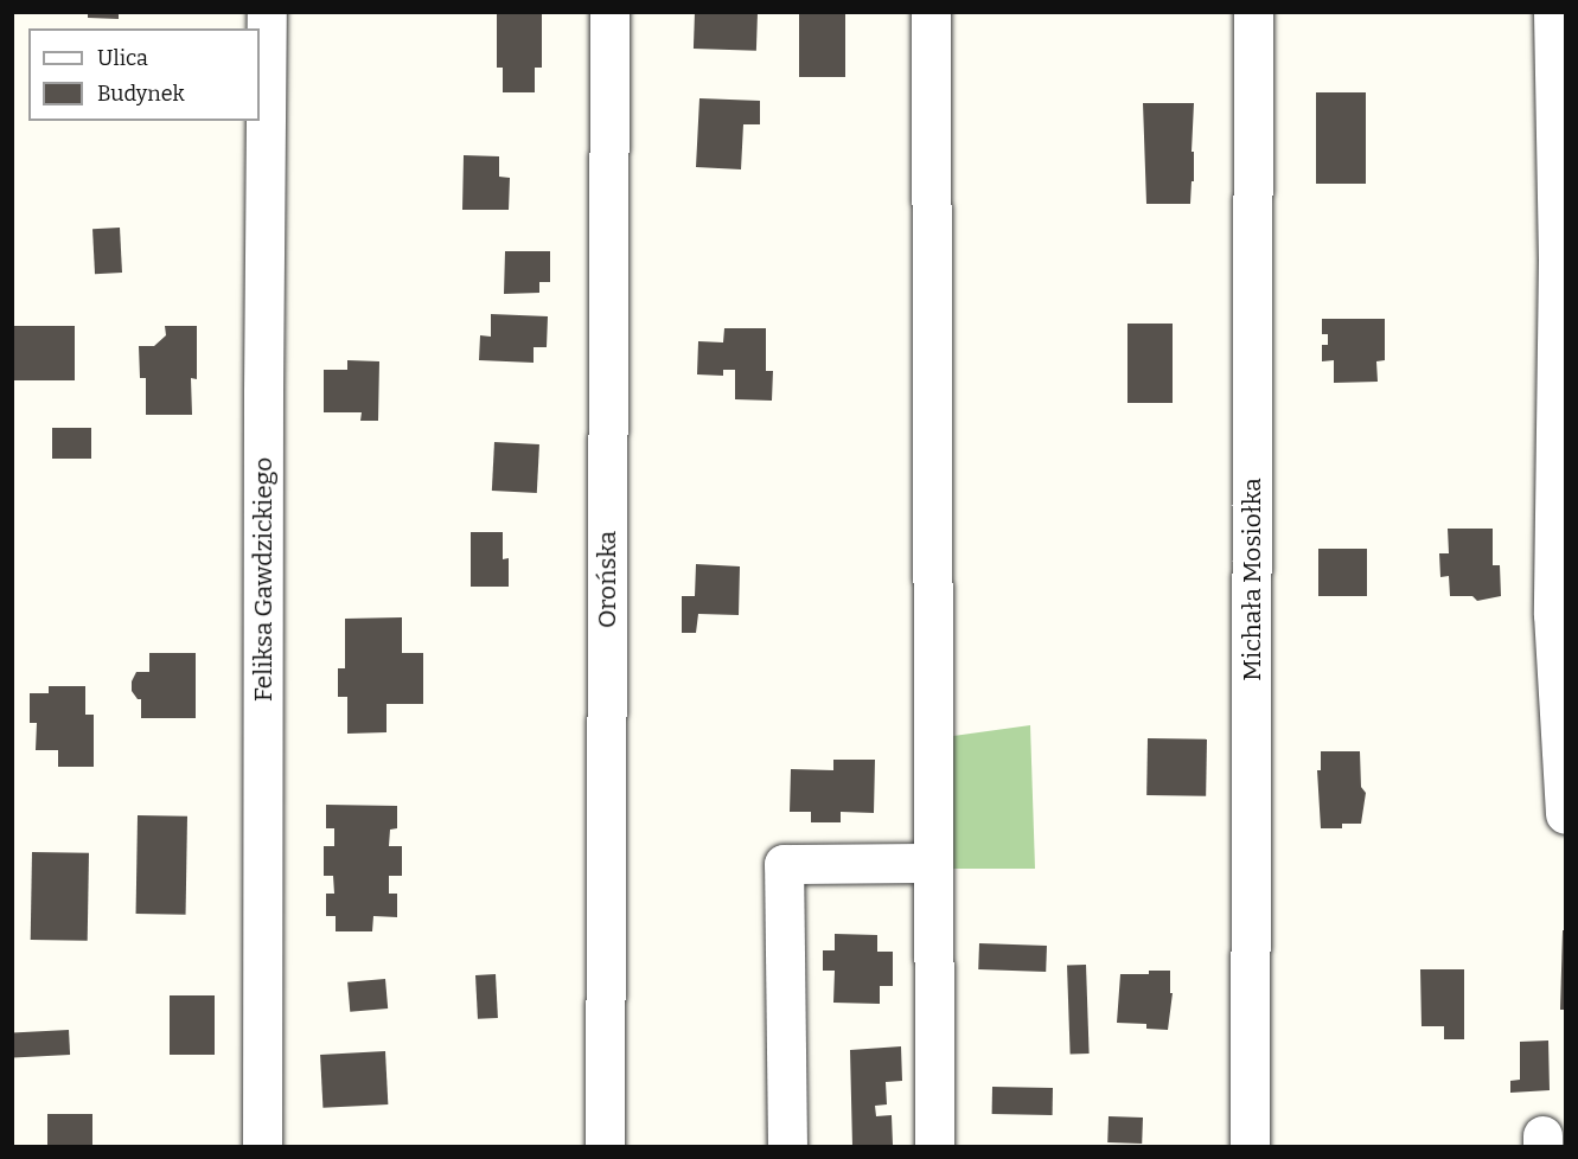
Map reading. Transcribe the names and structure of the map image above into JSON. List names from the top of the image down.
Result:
{
  "streets": {
    "street": ["Feliksa Gawdzickiego", "Orońska", "Michała Mosiołka"]
  },
  "legend": ["Ulica", "Budynek"]
}
